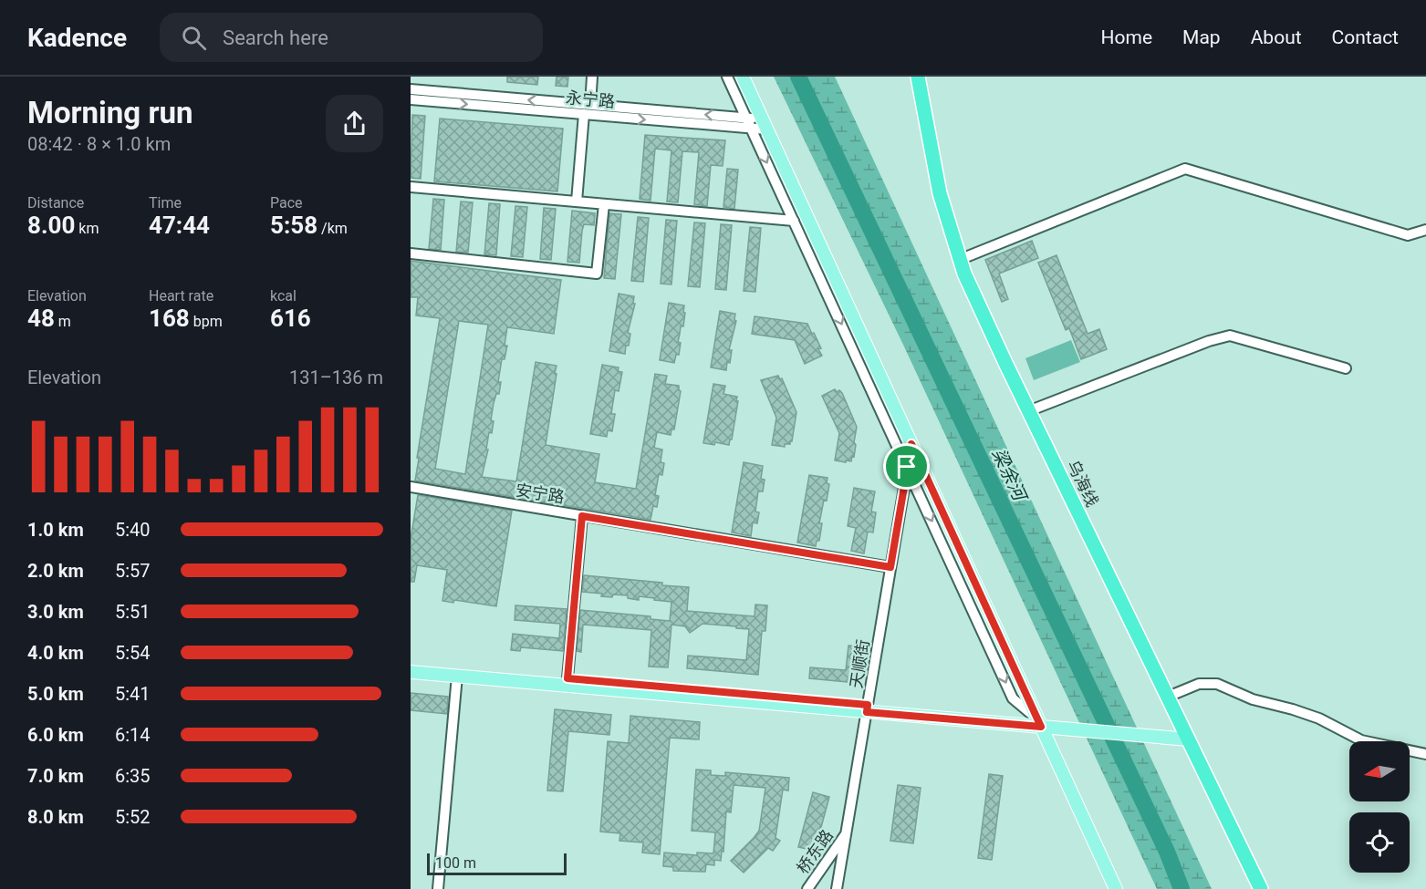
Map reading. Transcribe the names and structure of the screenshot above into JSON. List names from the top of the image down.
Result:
{
  "streets": {
    "highway": ["乌海线"],
    "street": [
      "永宁路",
      "安宁路",
      "天顺街",
      "桥东路"
    ]
  },
  "crossings": [
    ["安宁路", "天顺街"],
    ["天顺街", "桥东路"]
  ],
  "water": ["梁余河"],
  "scale_bar": "100 m",
  "north": "left",
  "page": {
    "header": "Kadence",
    "search": "Search here",
    "nav": [
      "Home",
      "Map",
      "About",
      "Contact"
    ],
    "heading": ["Morning run", "08:42 · 8 × 1.0 km"],
    "stats": [
      ["Distance", "8.00 km"],
      ["Time", "47:44"],
      ["Pace", "5:58 /km"],
      ["Elevation", "48 m"],
      ["Heart rate", "168 bpm"],
      ["kcal", "616"]
    ],
    "chart": ["Elevation", "131–136 m"],
    "list": [
      {
        "name": "1.0 km",
        "note": "5:40"
      },
      {
        "name": "2.0 km",
        "note": "5:57"
      },
      {
        "name": "3.0 km",
        "note": "5:51"
      },
      {
        "name": "4.0 km",
        "note": "5:54"
      },
      {
        "name": "5.0 km",
        "note": "5:41"
      },
      {
        "name": "6.0 km",
        "note": "6:14"
      },
      {
        "name": "7.0 km",
        "note": "6:35"
      },
      {
        "name": "8.0 km",
        "note": "5:52"
      }
    ],
    "scale": "100 m"
  }
}
